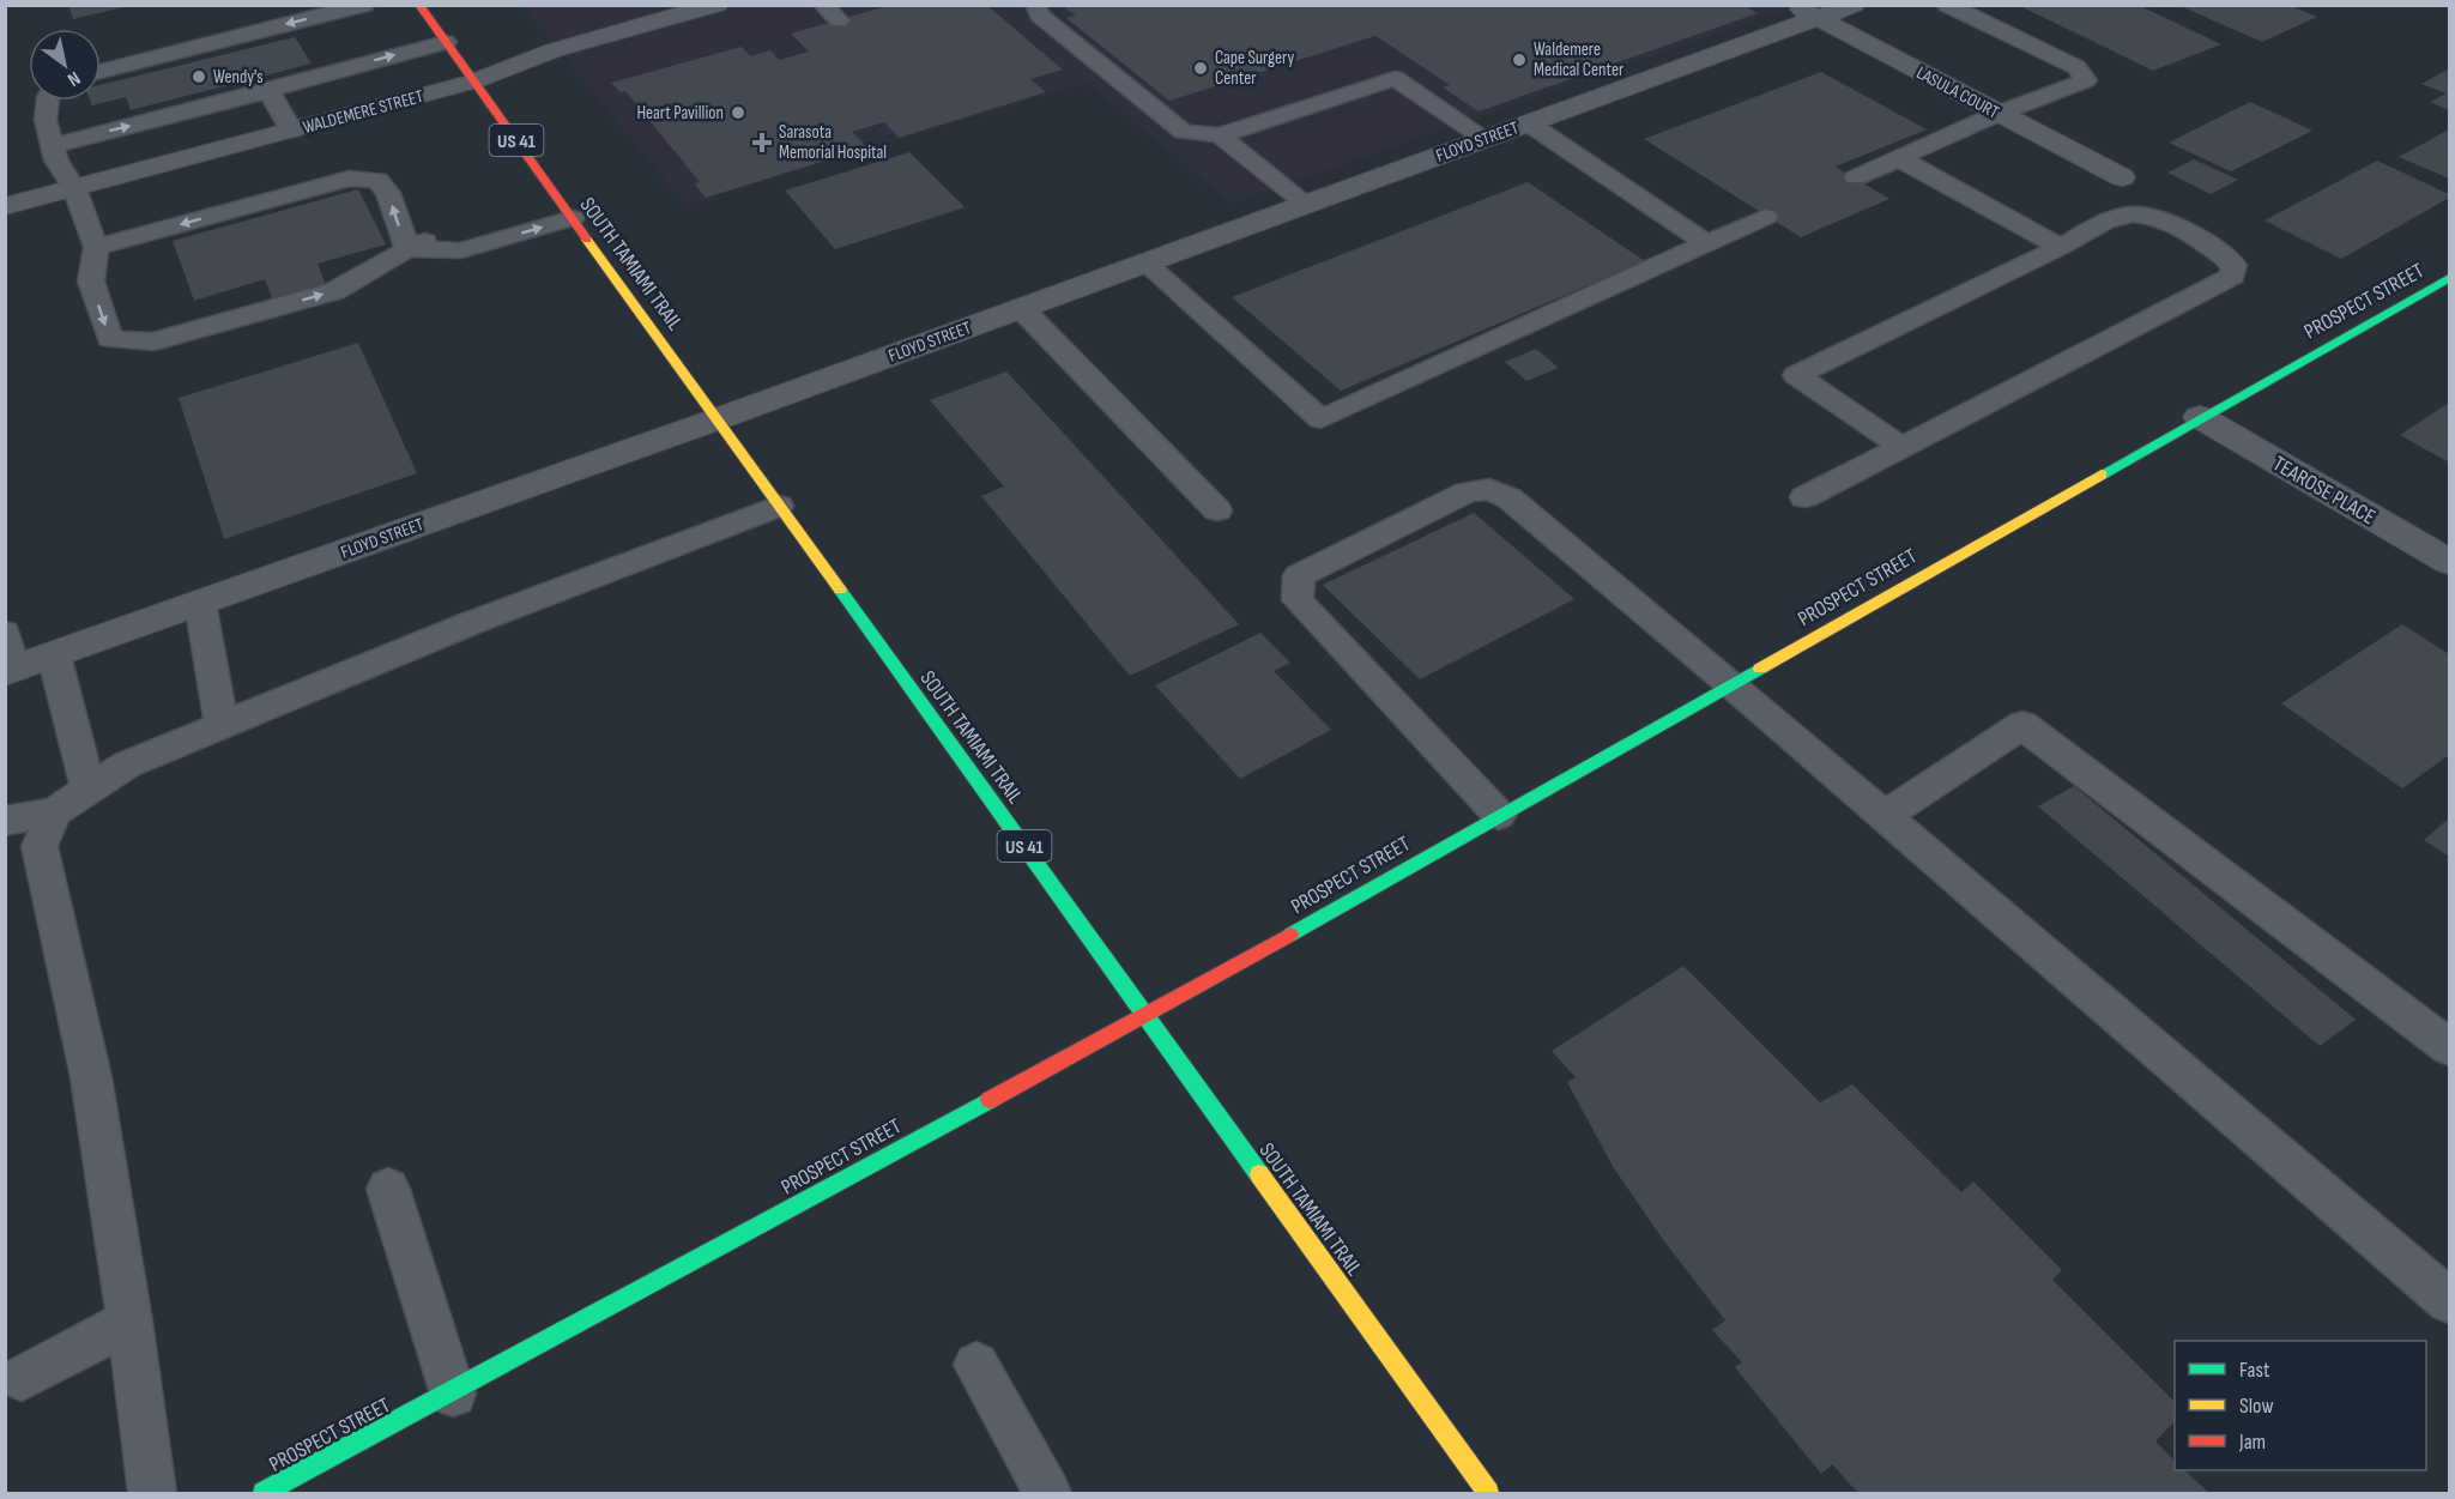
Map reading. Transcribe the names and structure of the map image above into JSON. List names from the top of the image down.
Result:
{
  "streets": {
    "street": [
      "LASULA COURT",
      "WALDEMERE STREET",
      "US 41",
      "FLOYD STREET",
      "SOUTH TAMIAMI TRAIL",
      "PROSPECT STREET",
      "TEAROSE PLACE"
    ]
  },
  "crossings": [
    ["LASULA COURT", "FLOYD STREET"],
    ["WALDEMERE STREET", "SOUTH TAMIAMI TRAIL"],
    ["FLOYD STREET", "SOUTH TAMIAMI TRAIL"],
    ["SOUTH TAMIAMI TRAIL", "PROSPECT STREET"],
    ["PROSPECT STREET", "TEAROSE PLACE"]
  ],
  "places": {
    "other": [
      "Waldemere Medical Center",
      "Cape Surgery Center",
      "Wendy's",
      "Heart Pavillion"
    ],
    "health": ["Sarasota Memorial Hospital"]
  },
  "legend": ["Fast", "Slow", "Jam"],
  "north": "bottom right"
}
